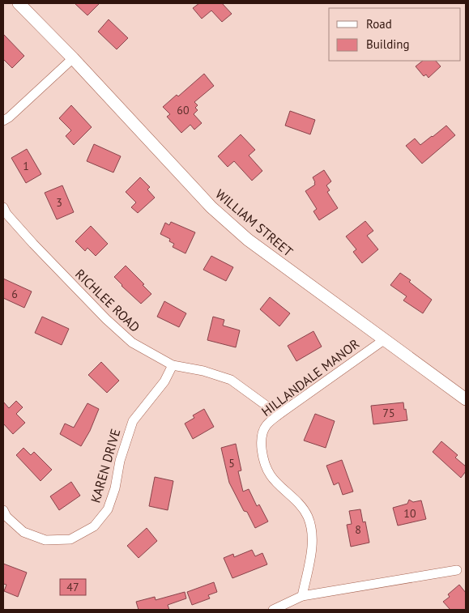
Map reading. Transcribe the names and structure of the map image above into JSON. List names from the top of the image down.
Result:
{
  "streets": {
    "street": [
      "WILLIAM STREET",
      "RICHLEE ROAD",
      "HILLANDALE MANOR",
      "KAREN DRIVE"
    ]
  },
  "crossings": [
    ["WILLIAM STREET", "HILLANDALE MANOR"],
    ["RICHLEE ROAD", "HILLANDALE MANOR"],
    ["RICHLEE ROAD", "KAREN DRIVE"]
  ],
  "house_numbers": [
    "60",
    "1",
    "3",
    "6",
    "75",
    "5",
    "10",
    "8",
    "47"
  ],
  "legend": ["Road", "Building"]
}
